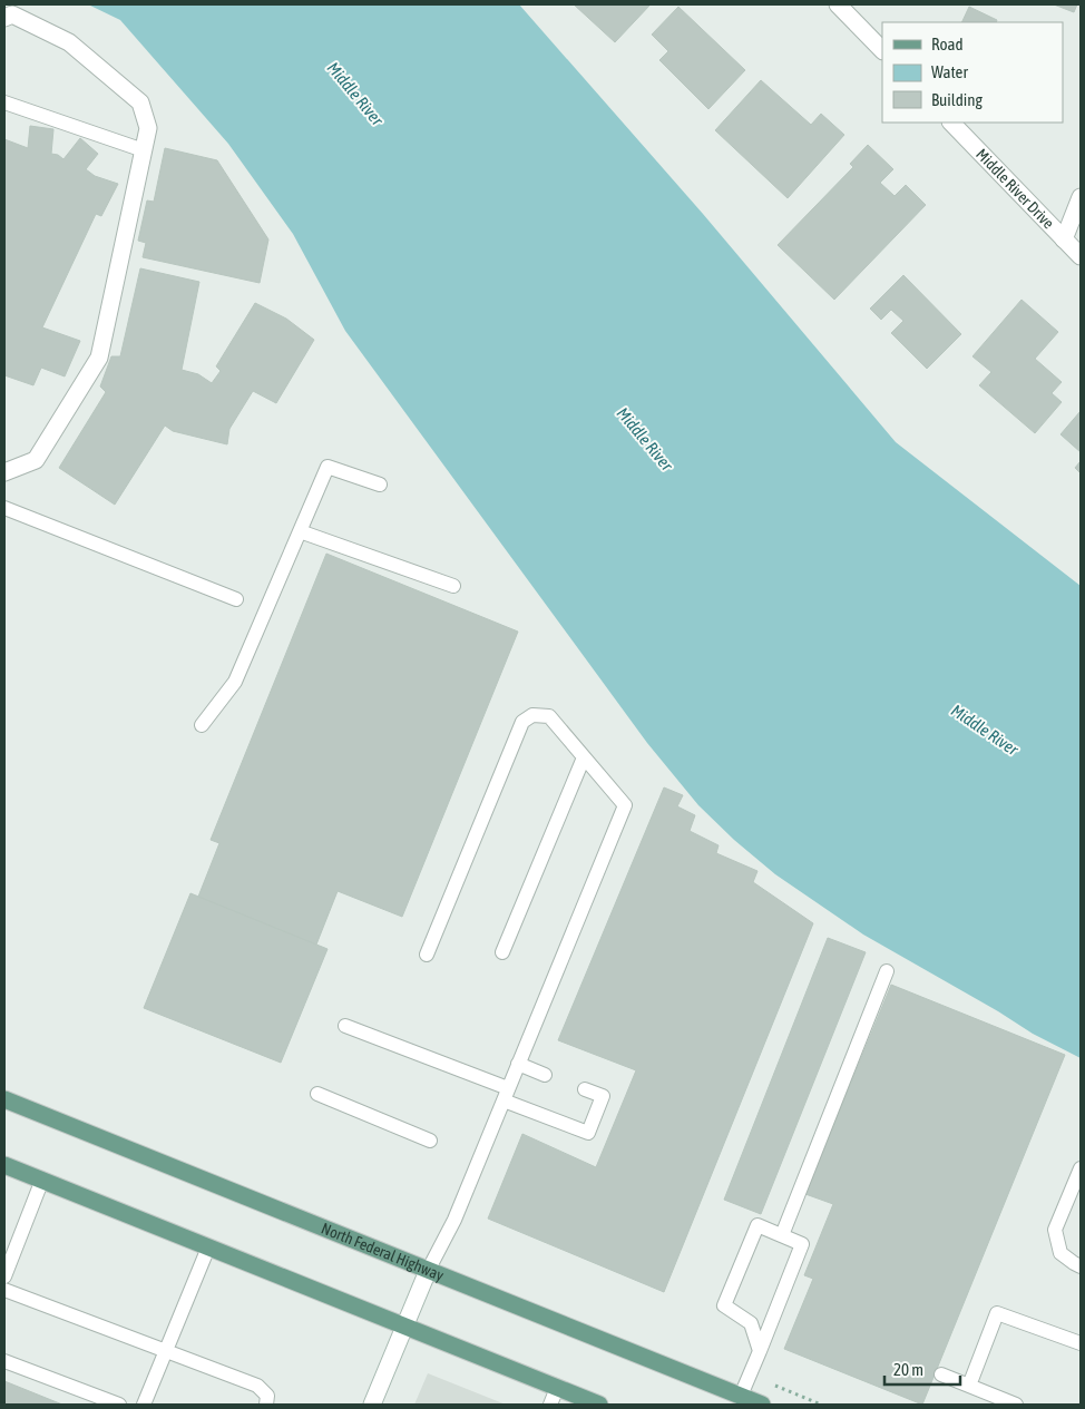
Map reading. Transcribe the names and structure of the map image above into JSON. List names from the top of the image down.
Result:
{
  "streets": {
    "main road": ["North Federal Highway"],
    "street": ["Middle River Drive"]
  },
  "water": ["Middle River"],
  "legend": ["Road", "Water", "Building"],
  "scale_bar": "20 m"
}
